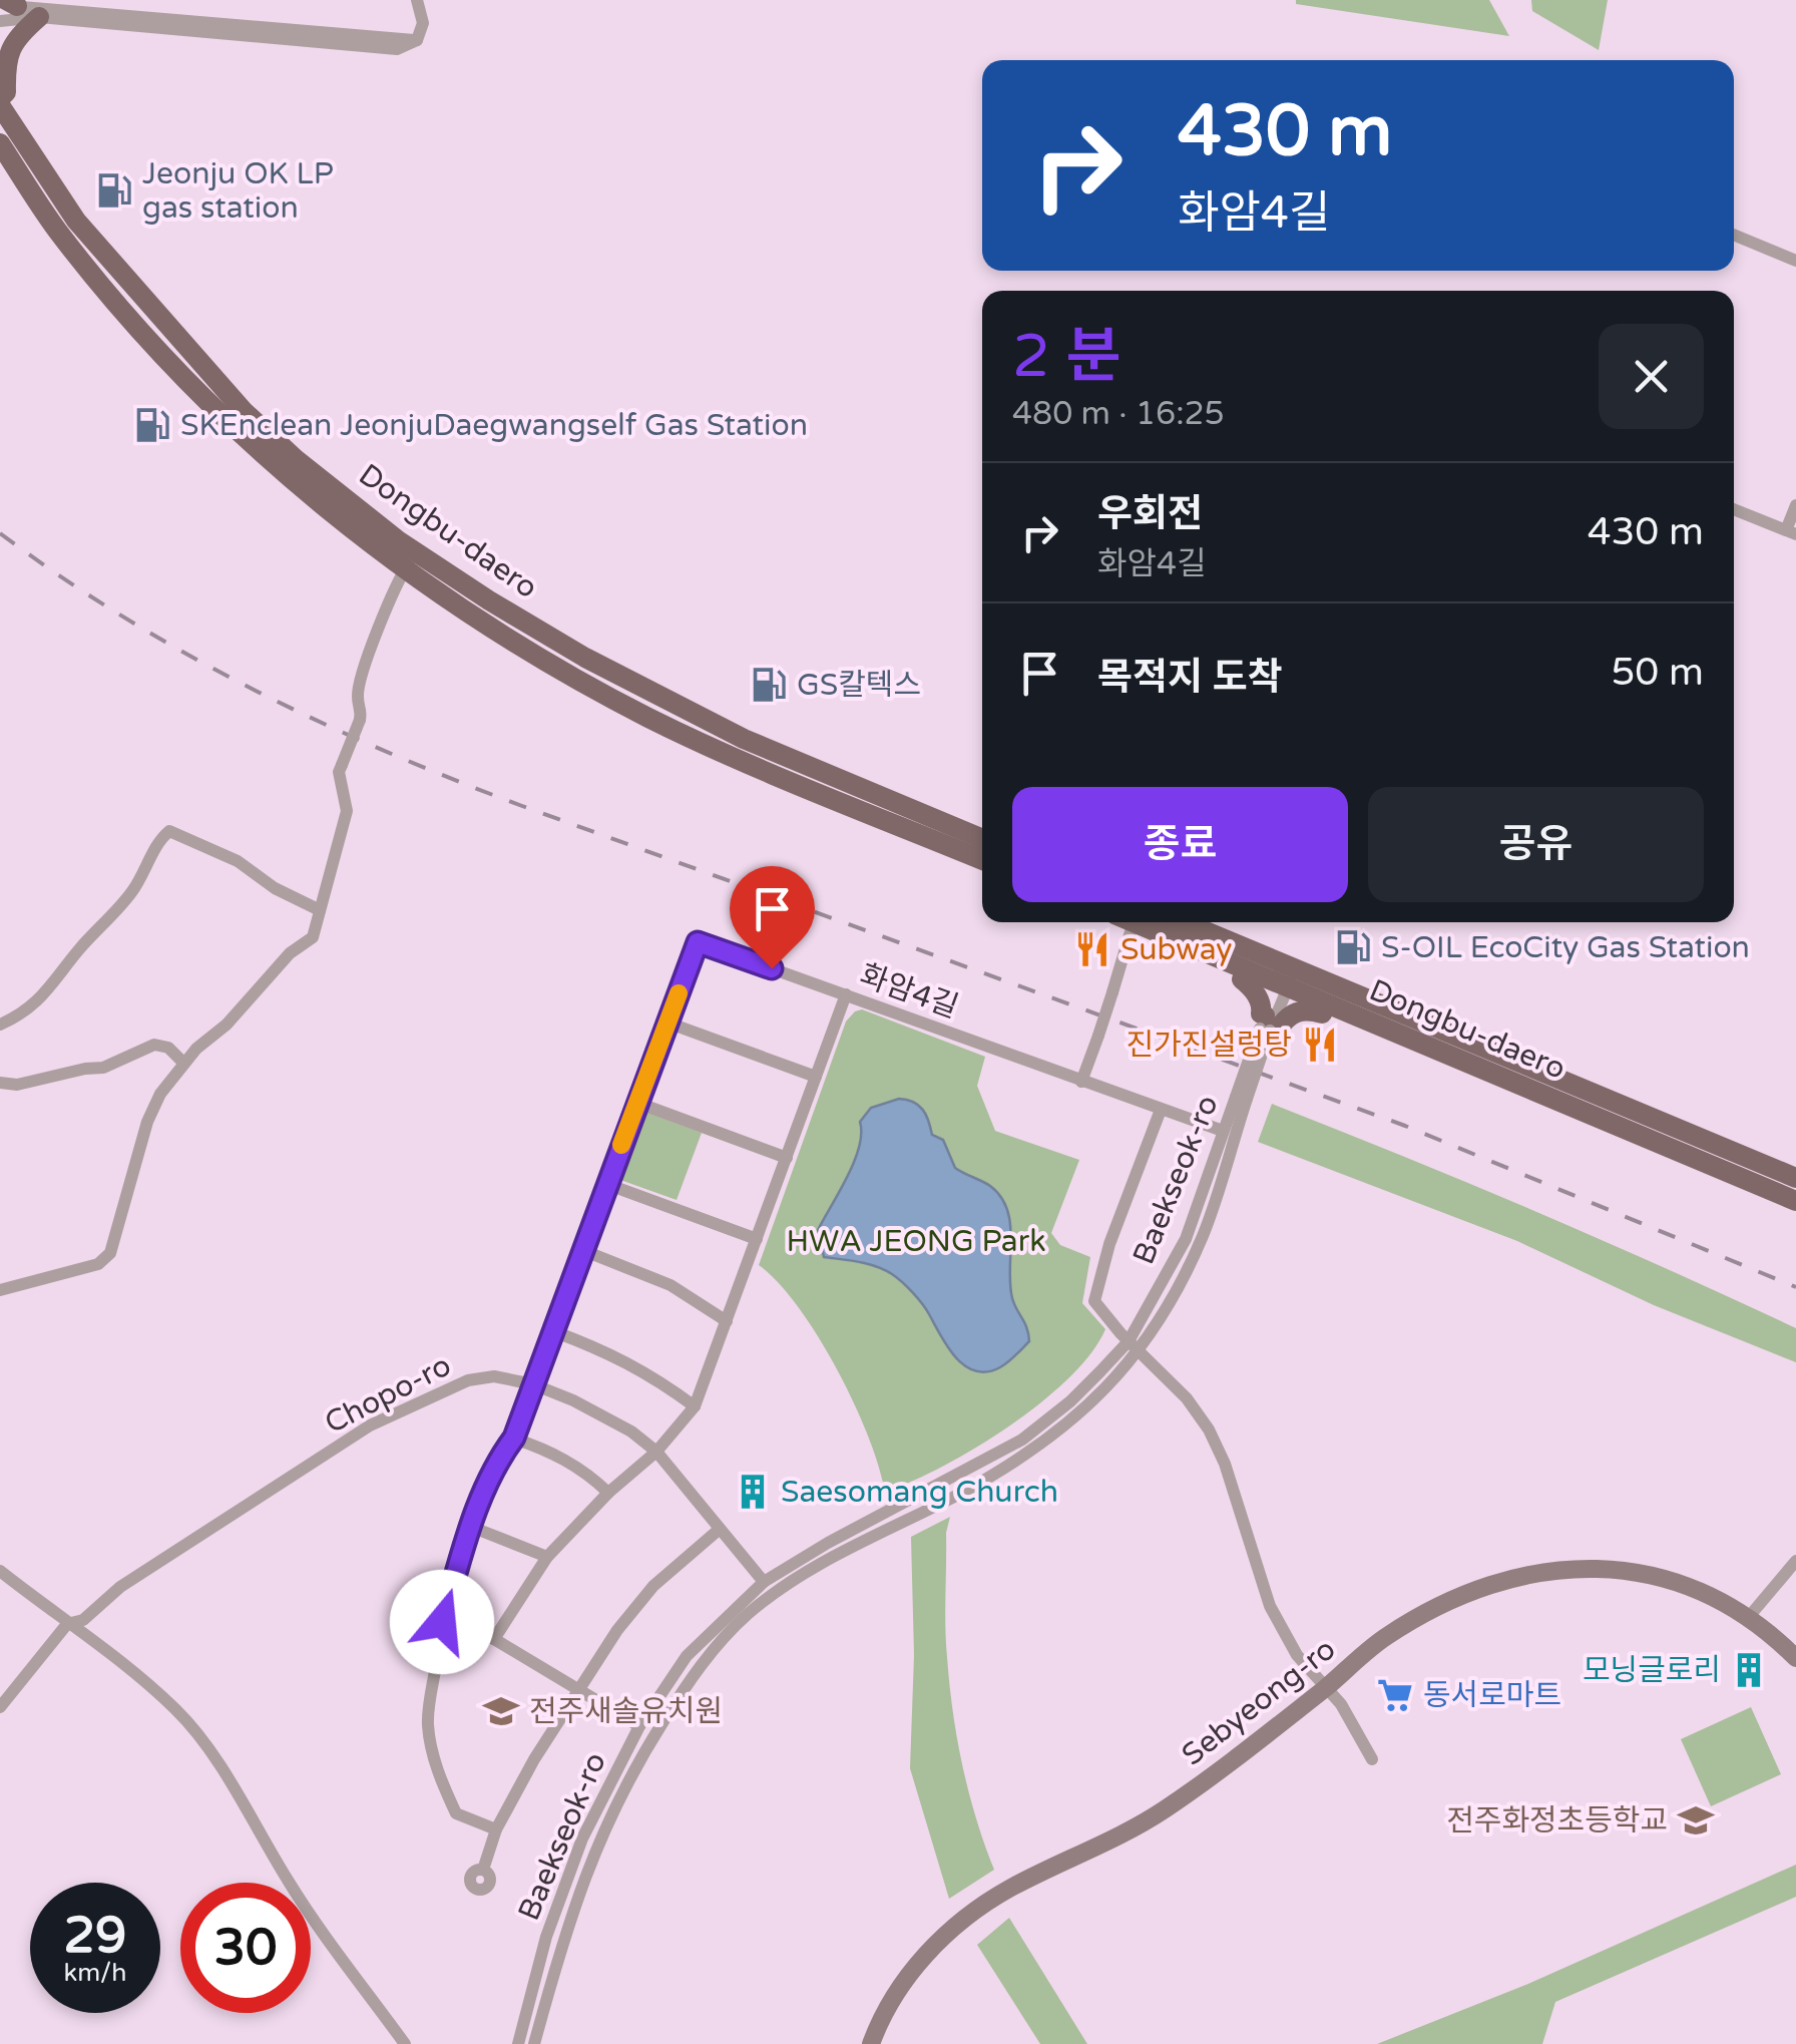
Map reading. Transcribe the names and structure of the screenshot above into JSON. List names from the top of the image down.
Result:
{
  "streets": {
    "main road": ["Dongbu-daero"],
    "street": [
      "화암4길",
      "Baekseok-ro",
      "Chopo-ro",
      "Sebyeong-ro"
    ]
  },
  "crossings": [
    ["Dongbu-daero", "Baekseok-ro"],
    ["화암4길", "Baekseok-ro"],
    ["화암4길", "Chopo-ro"],
    ["Baekseok-ro", "Chopo-ro"]
  ],
  "parks": ["HWA JEONG Park"],
  "places": {
    "fuel station": [
      "Jeonju OK LP gas station",
      "SKEnclean JeonjuDaegwangself Gas Station",
      "GS칼텍스",
      "S-OIL EcoCity Gas Station"
    ],
    "restaurant": ["Subway", "진가진설렁탕"],
    "building": ["Saesomang Church", "모닝글로리"],
    "supermarket": ["동서로마트"],
    "school or university": ["전주새솔유치원", "전주화정초등학교"]
  },
  "page": {
    "turn": ["430 m", "화암4길"],
    "heading": ["2 분", "480 m · 16:25"],
    "list": [
      {
        "name": "우회전",
        "note": "화암4길",
        "value": "430 m"
      },
      {
        "name": "목적지 도착",
        "value": "50 m"
      }
    ],
    "buttons": ["종료", "공유"],
    "speed": "29 km/h",
    "limit": "30"
  }
}
